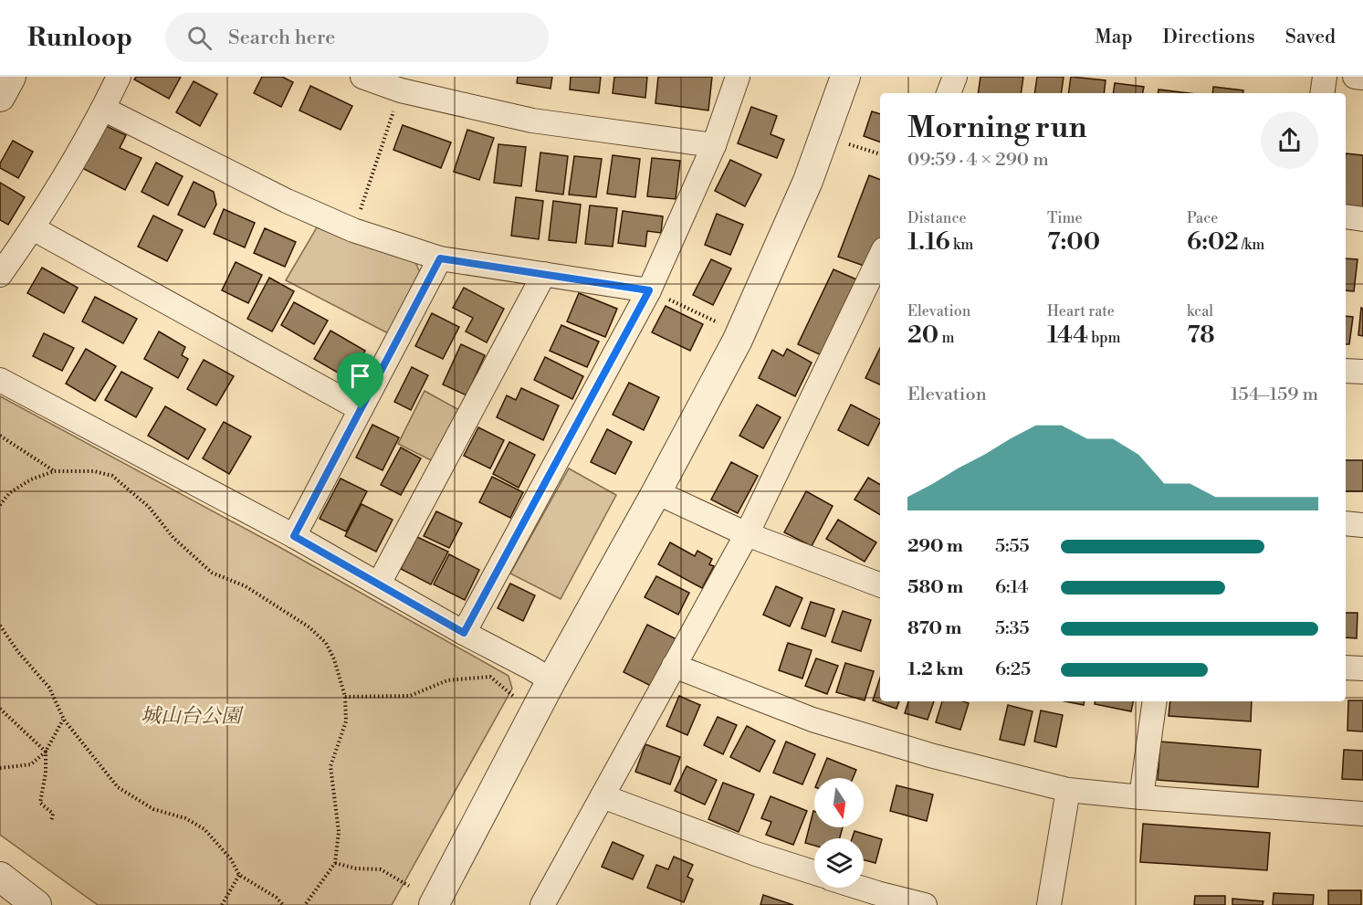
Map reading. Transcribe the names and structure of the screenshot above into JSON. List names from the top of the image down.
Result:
{
  "parks": ["城山台公園"],
  "north": "bottom",
  "page": {
    "header": "Runloop",
    "search": "Search here",
    "nav": ["Map", "Directions", "Saved"],
    "heading": ["Morning run", "09:59 · 4 × 290 m"],
    "stats": [
      ["Distance", "1.16 km"],
      ["Time", "7:00"],
      ["Pace", "6:02 /km"],
      ["Elevation", "20 m"],
      ["Heart rate", "144 bpm"],
      ["kcal", "78"]
    ],
    "chart": ["Elevation", "154–159 m"],
    "list": [
      {
        "name": "290 m",
        "note": "5:55"
      },
      {
        "name": "580 m",
        "note": "6:14"
      },
      {
        "name": "870 m",
        "note": "5:35"
      },
      {
        "name": "1.2 km",
        "note": "6:25"
      }
    ]
  }
}
